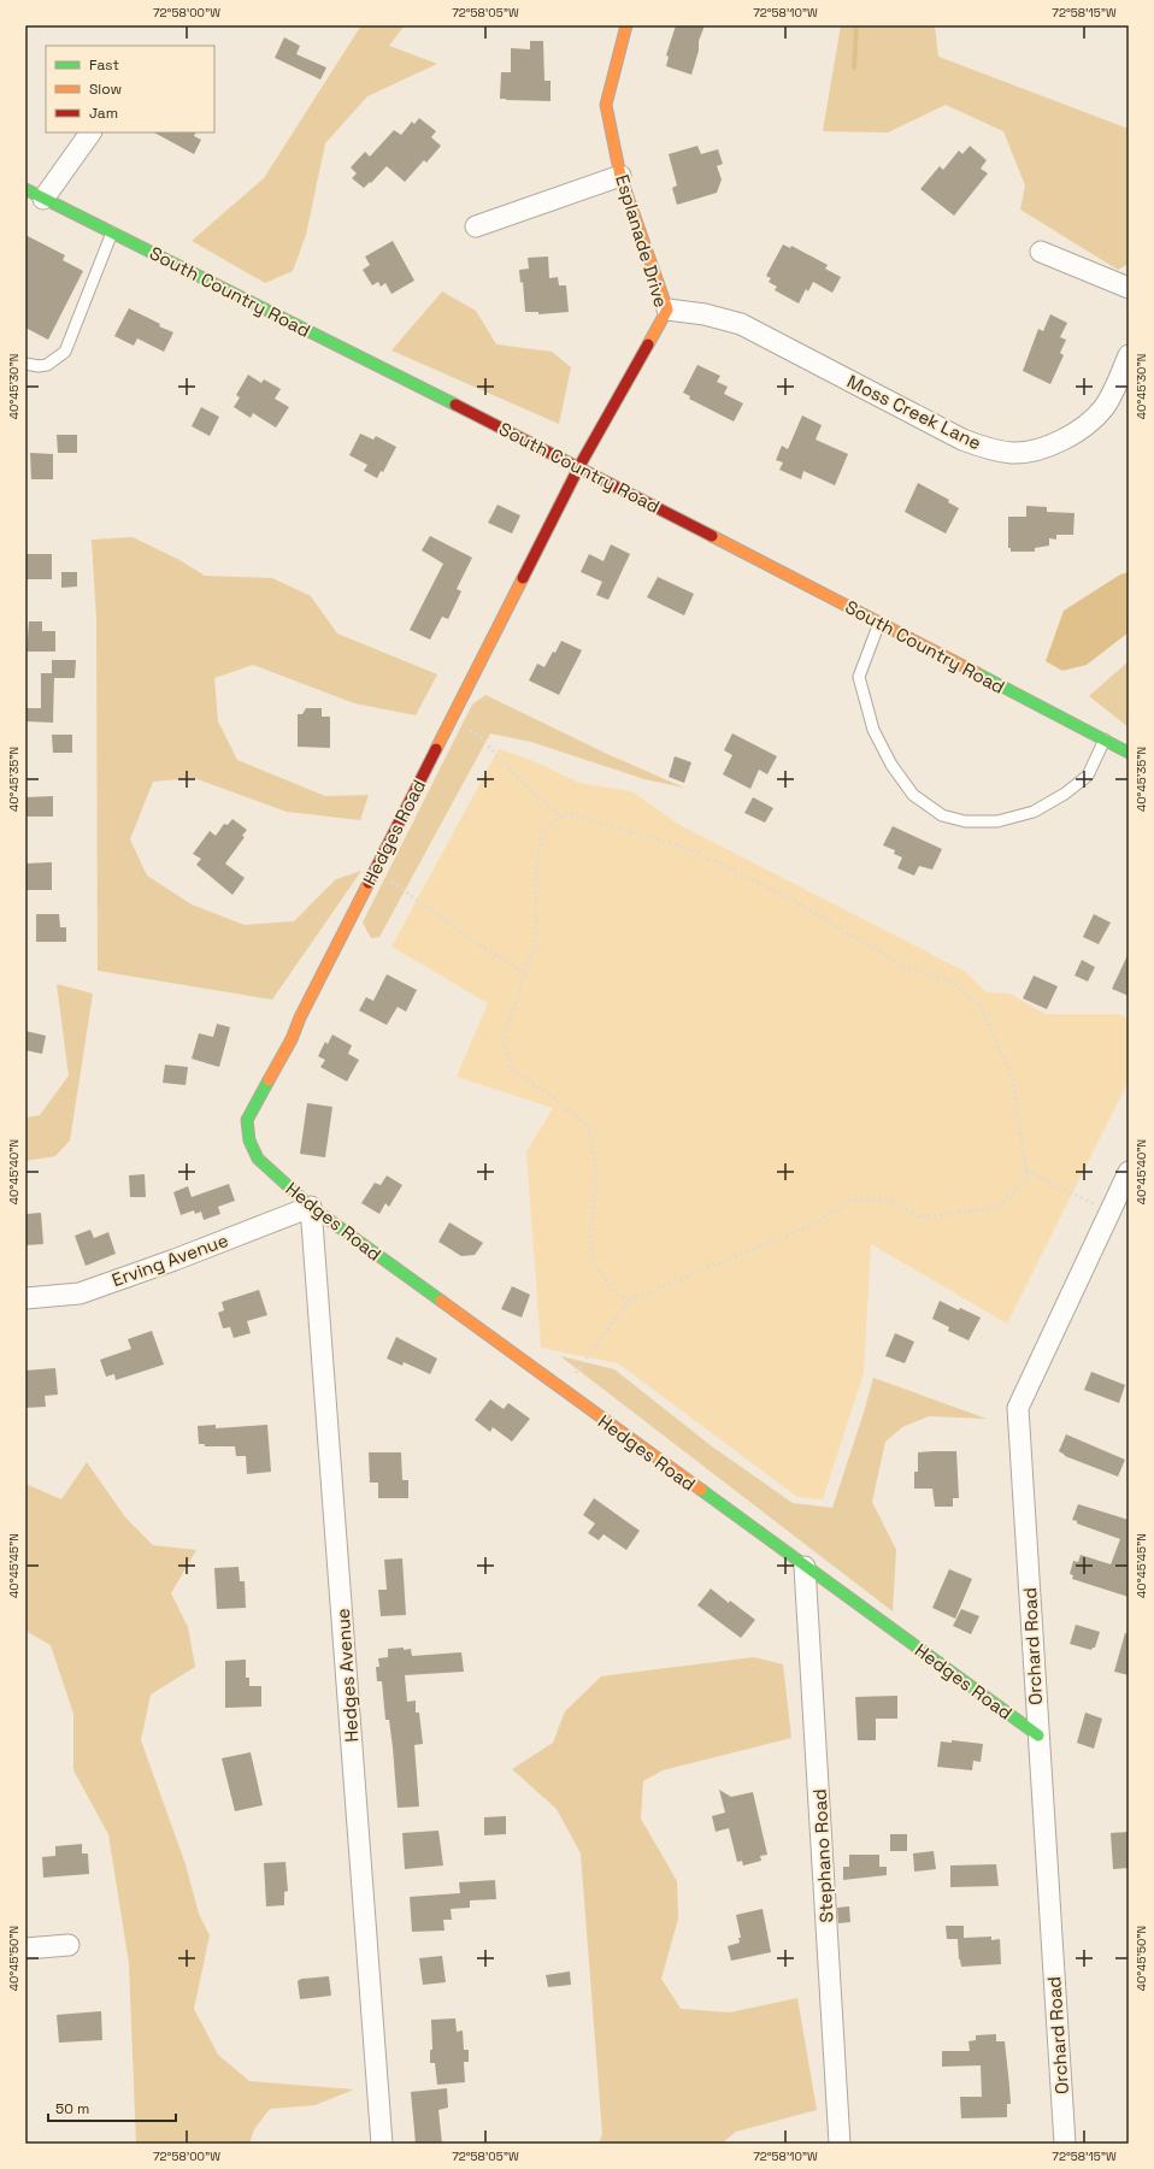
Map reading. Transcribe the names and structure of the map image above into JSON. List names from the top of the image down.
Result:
{
  "streets": {
    "street": [
      "Esplanade Drive",
      "South Country Road",
      "Moss Creek Lane",
      "Hedges Road",
      "Erving Avenue",
      "Orchard Road",
      "Hedges Avenue",
      "Stephano Road"
    ]
  },
  "crossings": [
    ["Esplanade Drive", "South Country Road"],
    ["Esplanade Drive", "Moss Creek Lane"],
    ["Esplanade Drive", "Hedges Road"],
    ["South Country Road", "Hedges Road"],
    ["Hedges Road", "Erving Avenue"],
    ["Hedges Road", "Orchard Road"],
    ["Hedges Road", "Hedges Avenue"],
    ["Hedges Road", "Stephano Road"],
    ["Erving Avenue", "Hedges Avenue"]
  ],
  "legend": ["Fast", "Slow", "Jam"],
  "scale_bar": "50 m",
  "coordinates": [
    "72°58'00\"W",
    "72°58'05\"W",
    "72°58'10\"W",
    "72°58'15\"W",
    "40°45'30\"N",
    "40°45'35\"N",
    "40°45'40\"N",
    "40°45'45\"N",
    "40°45'50\"N"
  ]
}
